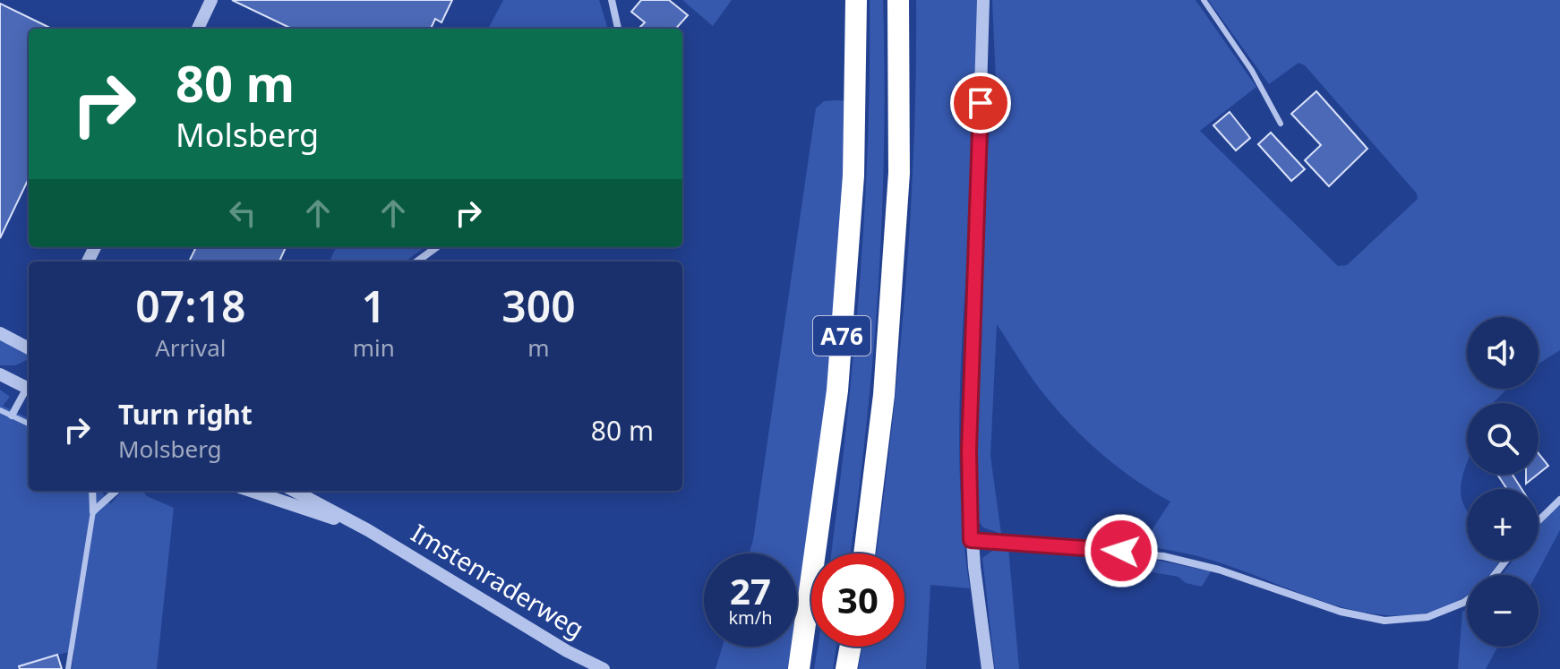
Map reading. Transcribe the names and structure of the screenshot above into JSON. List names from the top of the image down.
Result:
{
  "streets": {
    "highway": ["A76"],
    "street": ["Imstenraderweg"]
  },
  "page": {
    "turn": ["80 m", "Molsberg"],
    "eta": [
      "07:18",
      "Arrival",
      "1",
      "min",
      "300",
      "m"
    ],
    "map_buttons": ["+", "−"],
    "list": [
      {
        "name": "Turn right",
        "note": "Molsberg",
        "value": "80 m"
      }
    ],
    "speed": "27 km/h",
    "limit": "30"
  }
}
